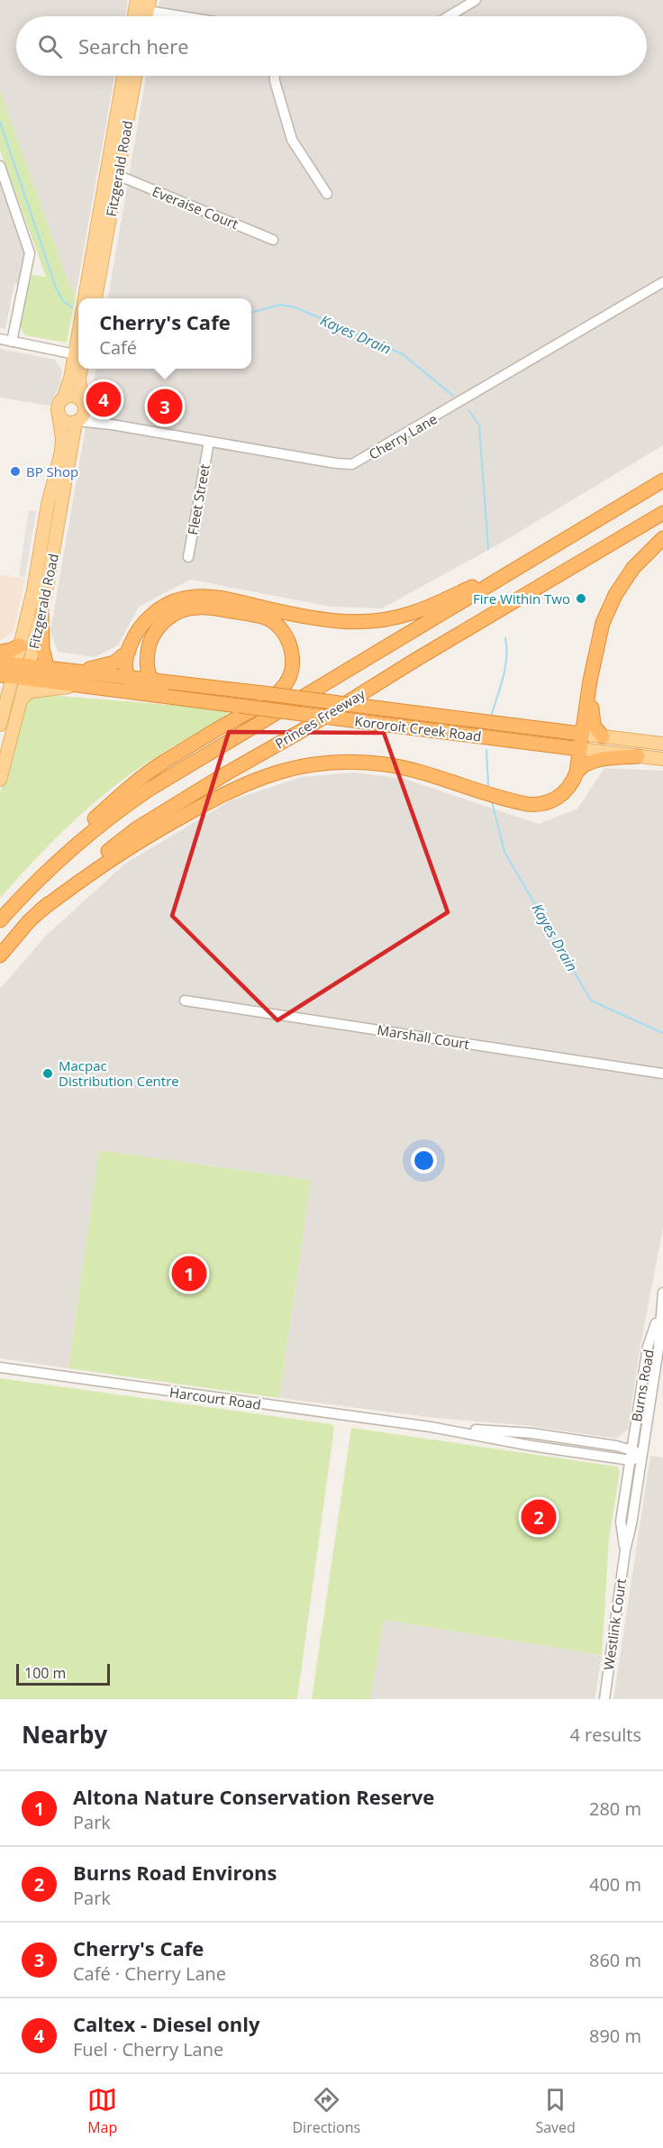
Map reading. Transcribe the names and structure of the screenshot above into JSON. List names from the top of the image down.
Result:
{
  "streets": {
    "highway": ["Princes Freeway", "Kororoit Creek Road"],
    "main road": ["Fitzgerald Road"],
    "street": [
      "Everaise Court",
      "Cherry Lane",
      "Fleet Street",
      "Marshall Court",
      "Burns Road",
      "Harcourt Road",
      "Westlink Court"
    ]
  },
  "crossings": [
    ["Fitzgerald Road", "Everaise Court"],
    ["Fitzgerald Road", "Cherry Lane"],
    ["Fitzgerald Road", "Kororoit Creek Road"],
    ["Cherry Lane", "Fleet Street"],
    ["Burns Road", "Harcourt Road"],
    ["Burns Road", "Westlink Court"],
    ["Harcourt Road", "Westlink Court"]
  ],
  "water": ["Kayes Drain"],
  "places": ["BP Shop", "Fire Within Two", "Macpac Distribution Centre"],
  "scale_bar": "100 m",
  "page": {
    "search": "Search here",
    "popup": ["Cherry's Cafe", "Café"],
    "pins": [
      "4",
      "3",
      "1",
      "2"
    ],
    "scale": "100 m",
    "heading": ["Nearby", "4 results"],
    "list": [
      {
        "mark": "1",
        "name": "Altona Nature Conservation Reserve",
        "note": "Park",
        "value": "280 m"
      },
      {
        "mark": "2",
        "name": "Burns Road Environs",
        "note": "Park",
        "value": "400 m"
      },
      {
        "mark": "3",
        "name": "Cherry's Cafe",
        "note": "Café · Cherry Lane",
        "value": "860 m"
      },
      {
        "mark": "4",
        "name": "Caltex - Diesel only",
        "note": "Fuel · Cherry Lane",
        "value": "890 m"
      }
    ],
    "nav": ["Map", "Directions", "Saved"]
  }
}
